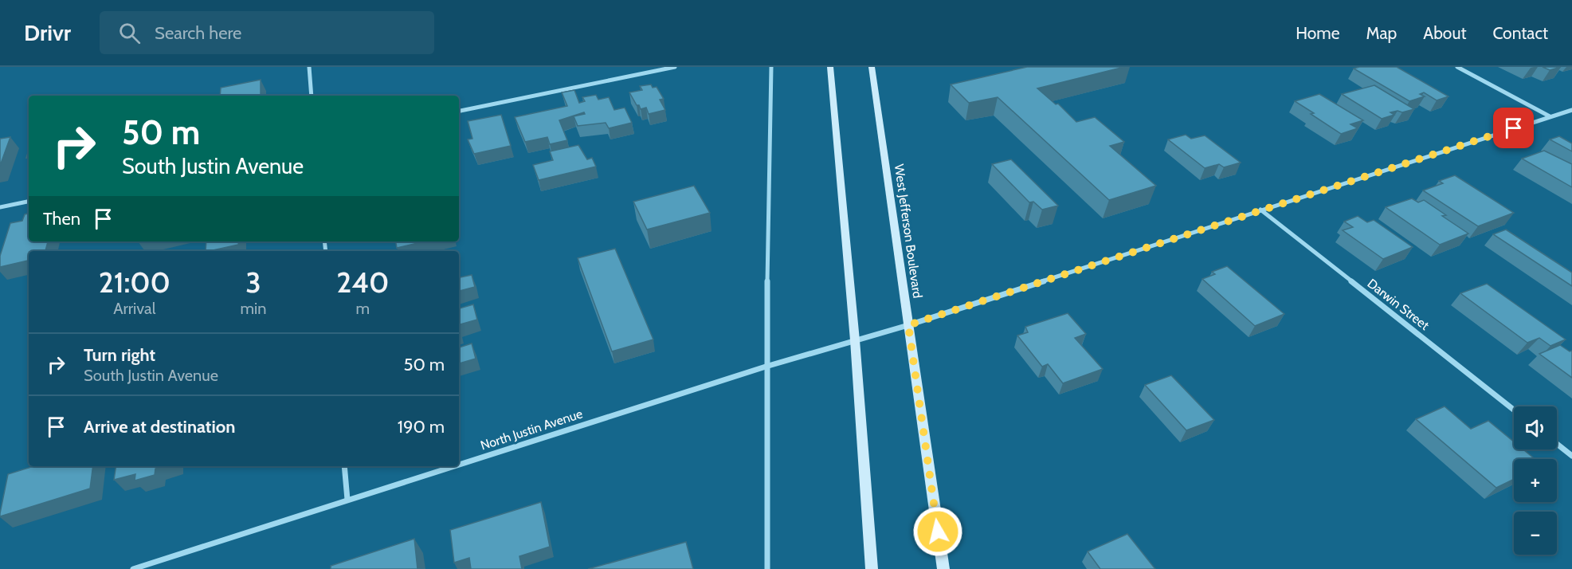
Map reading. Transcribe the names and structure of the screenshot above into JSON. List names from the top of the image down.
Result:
{
  "streets": {
    "main road": ["West Jefferson Boulevard"],
    "street": ["Darwin Street", "North Justin Avenue"]
  },
  "crossings": [
    ["West Jefferson Boulevard", "North Justin Avenue"],
    ["Darwin Street", "North Justin Avenue"]
  ],
  "page": {
    "header": "Drivr",
    "search": "Search here",
    "nav": [
      "Home",
      "Map",
      "About",
      "Contact"
    ],
    "turn": ["50 m", "South Justin Avenue"],
    "then": "Then",
    "eta": [
      "21:00",
      "Arrival",
      "3",
      "min",
      "240",
      "m"
    ],
    "list": [
      {
        "name": "Turn right",
        "note": "South Justin Avenue",
        "value": "50 m"
      },
      {
        "name": "Arrive at destination",
        "value": "190 m"
      }
    ],
    "map_buttons": ["+", "−"]
  }
}
